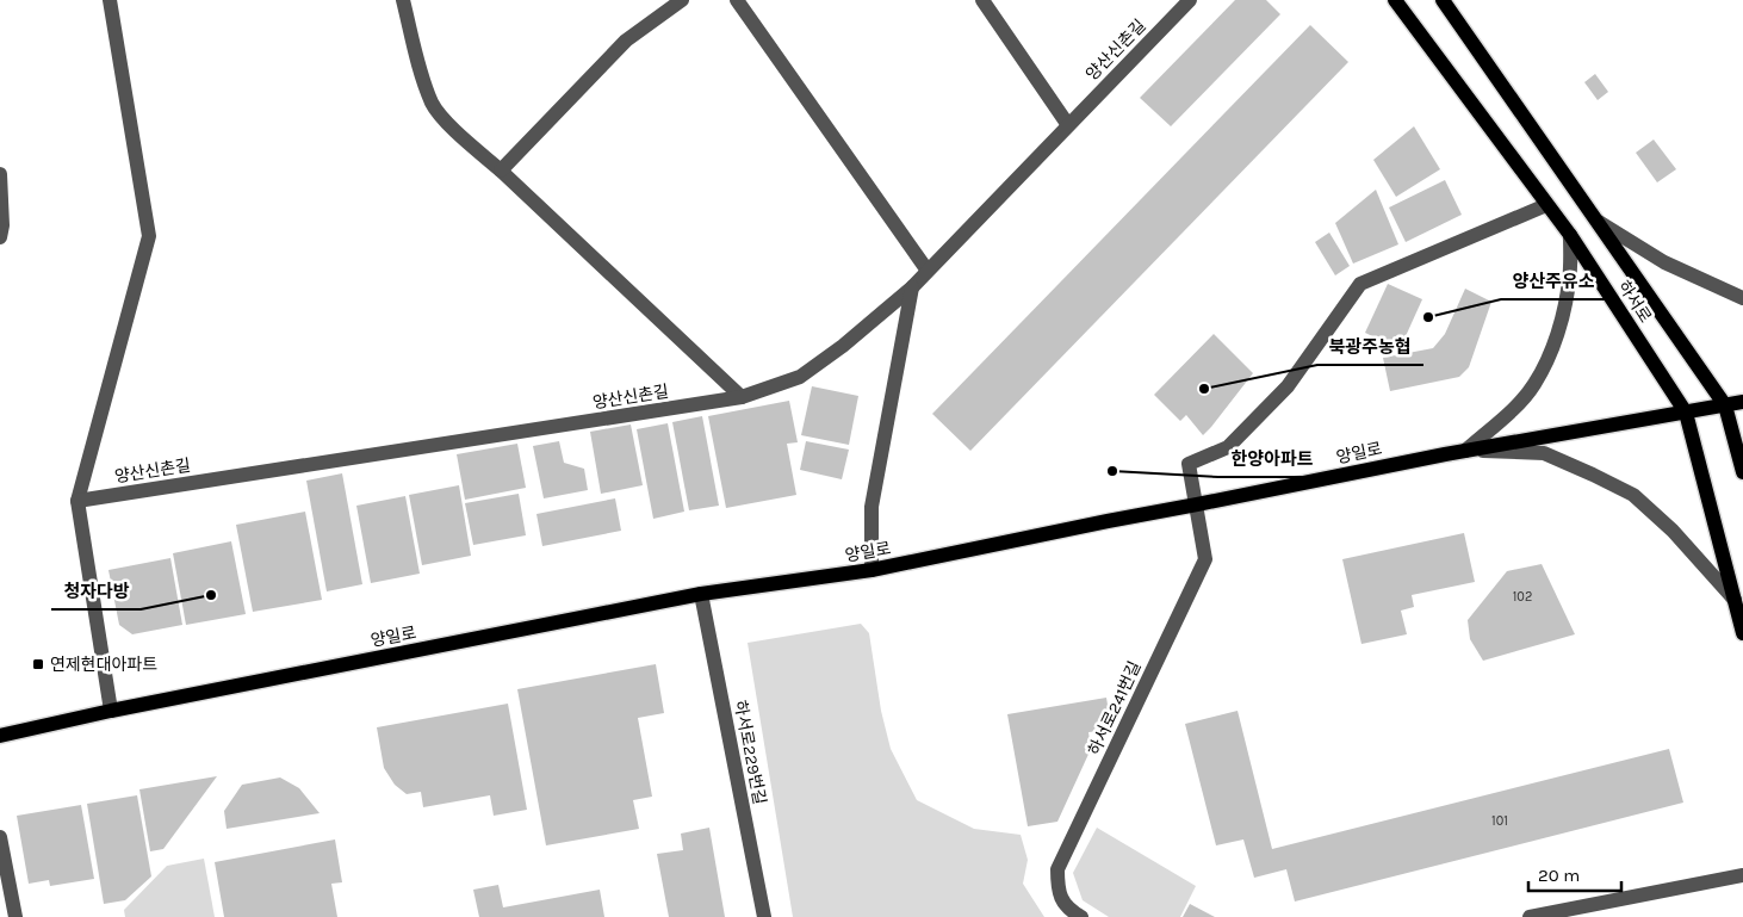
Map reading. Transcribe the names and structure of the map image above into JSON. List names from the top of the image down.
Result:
{
  "streets": {
    "main road": ["하서로", "양일로"],
    "street": ["양산신촌길", "하서로241번길", "하서로229번길"]
  },
  "crossings": [
    ["하서로", "양일로"],
    ["하서로", "하서로241번길"],
    ["양일로", "하서로241번길"],
    ["양일로", "하서로229번길"]
  ],
  "places": {
    "other": [
      "양산주유소",
      "북광주농협",
      "한양아파트",
      "청자다방"
    ],
    "transit": ["연제현대아파트"]
  },
  "house_numbers": ["102", "101"],
  "scale_bar": "20 m"
}
